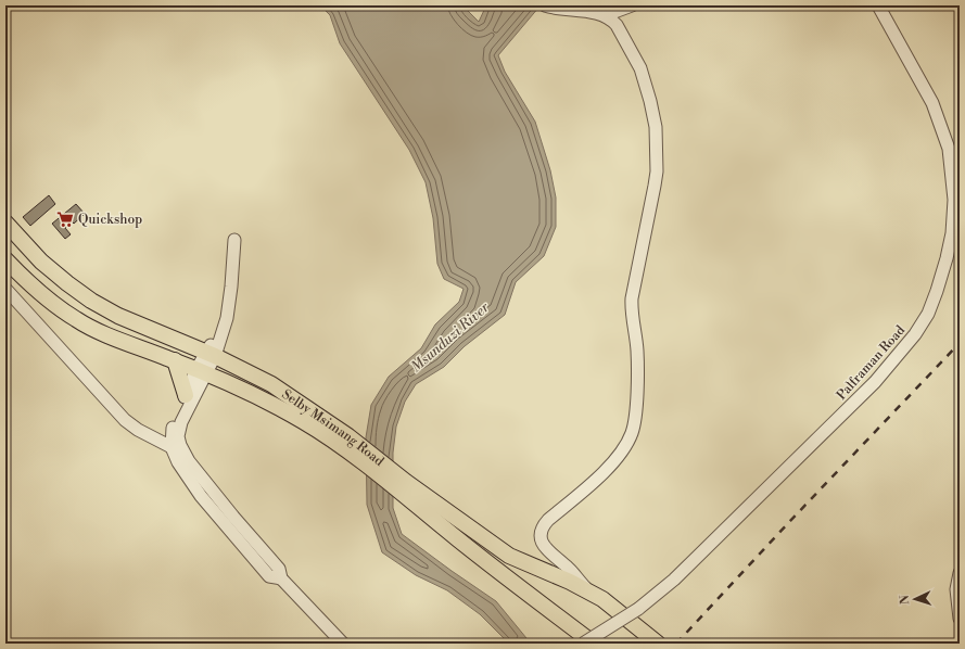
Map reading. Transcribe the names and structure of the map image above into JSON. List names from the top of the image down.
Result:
{
  "streets": {
    "main road": ["Selby Msimang Road"],
    "lane": ["Palframan Road"]
  },
  "water": ["Msunduzi River"],
  "places": {
    "supermarket": ["Quickshop"]
  },
  "north": "left"
}
